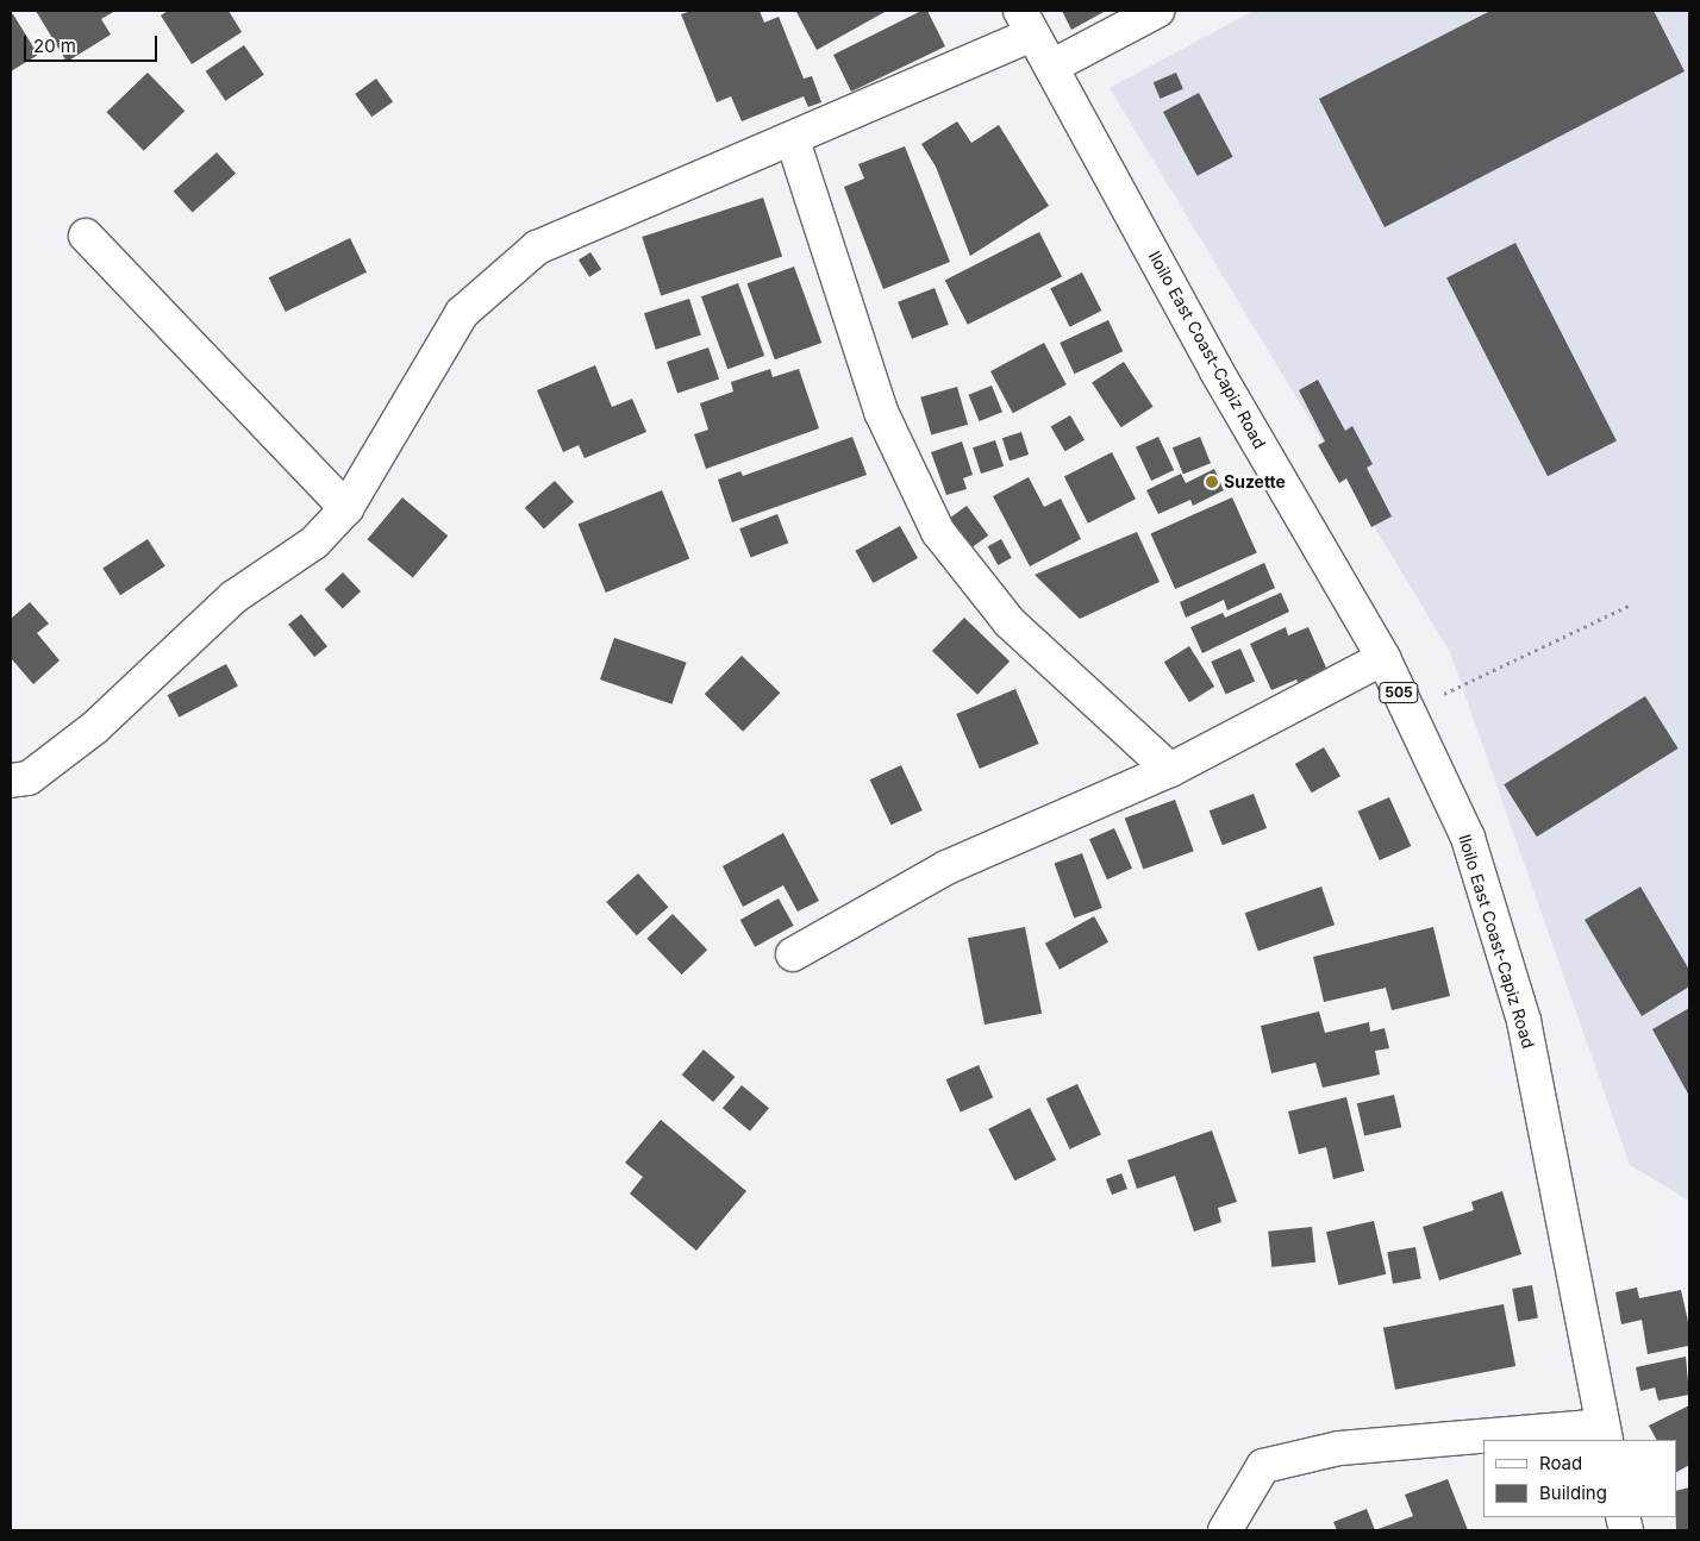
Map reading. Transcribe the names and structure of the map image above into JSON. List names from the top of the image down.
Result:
{
  "streets": {
    "street": ["Iloilo East Coast-Capiz Road", "505"]
  },
  "places": ["Suzette"],
  "legend": ["Road", "Building"],
  "scale_bar": "20 m"
}
